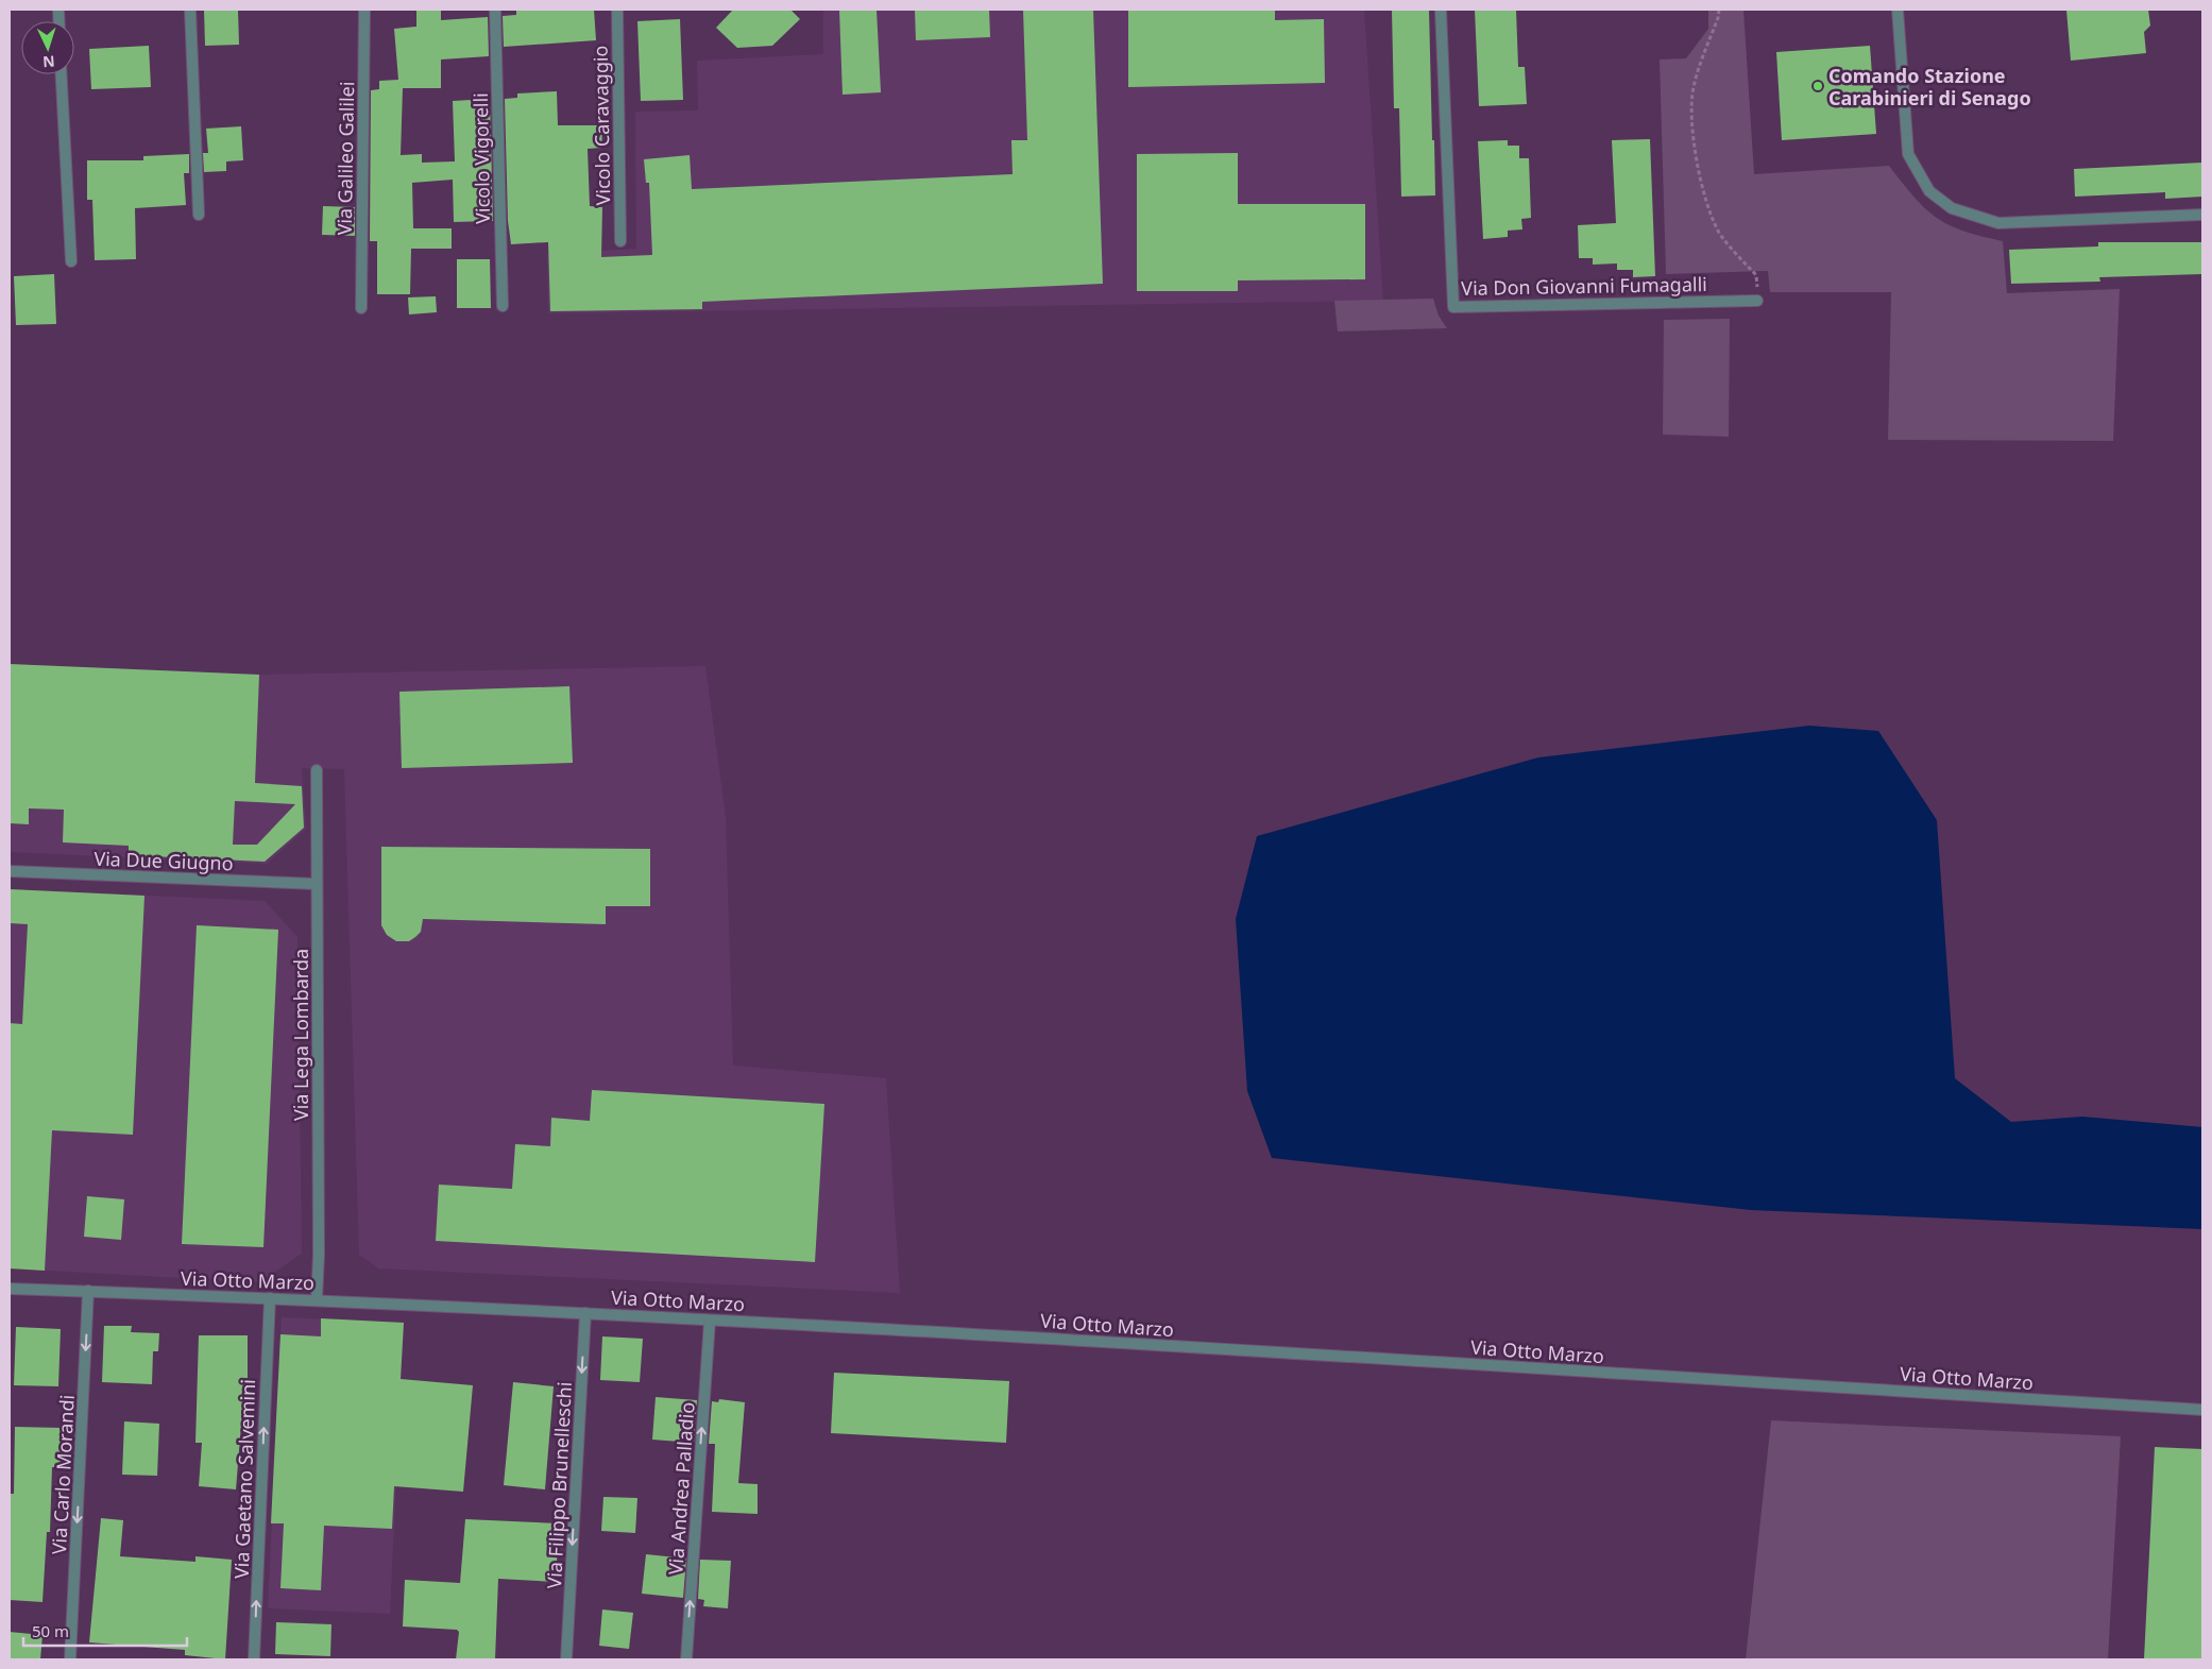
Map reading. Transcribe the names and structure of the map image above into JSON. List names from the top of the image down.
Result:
{
  "streets": {
    "street": [
      "Vicolo Caravaggio",
      "Via Galileo Galilei",
      "Vicolo Vigorelli",
      "Via Don Giovanni Fumagalli",
      "Via Due Giugno",
      "Via Lega Lombarda",
      "Via Otto Marzo",
      "Via Carlo Morandi",
      "Via Gaetano Salvemini",
      "Via Filippo Brunelleschi",
      "Via Andrea Palladio"
    ]
  },
  "crossings": [
    ["Via Due Giugno", "Via Lega Lombarda"],
    ["Via Lega Lombarda", "Via Otto Marzo"],
    ["Via Otto Marzo", "Via Carlo Morandi"],
    ["Via Otto Marzo", "Via Gaetano Salvemini"],
    ["Via Otto Marzo", "Via Filippo Brunelleschi"],
    ["Via Otto Marzo", "Via Andrea Palladio"]
  ],
  "one_way": [
    "Via Carlo Morandi",
    "Via Gaetano Salvemini",
    "Via Filippo Brunelleschi",
    "Via Andrea Palladio"
  ],
  "places": ["Comando Stazione Carabinieri di Senago"],
  "scale_bar": "50 m",
  "north": "bottom"
}
